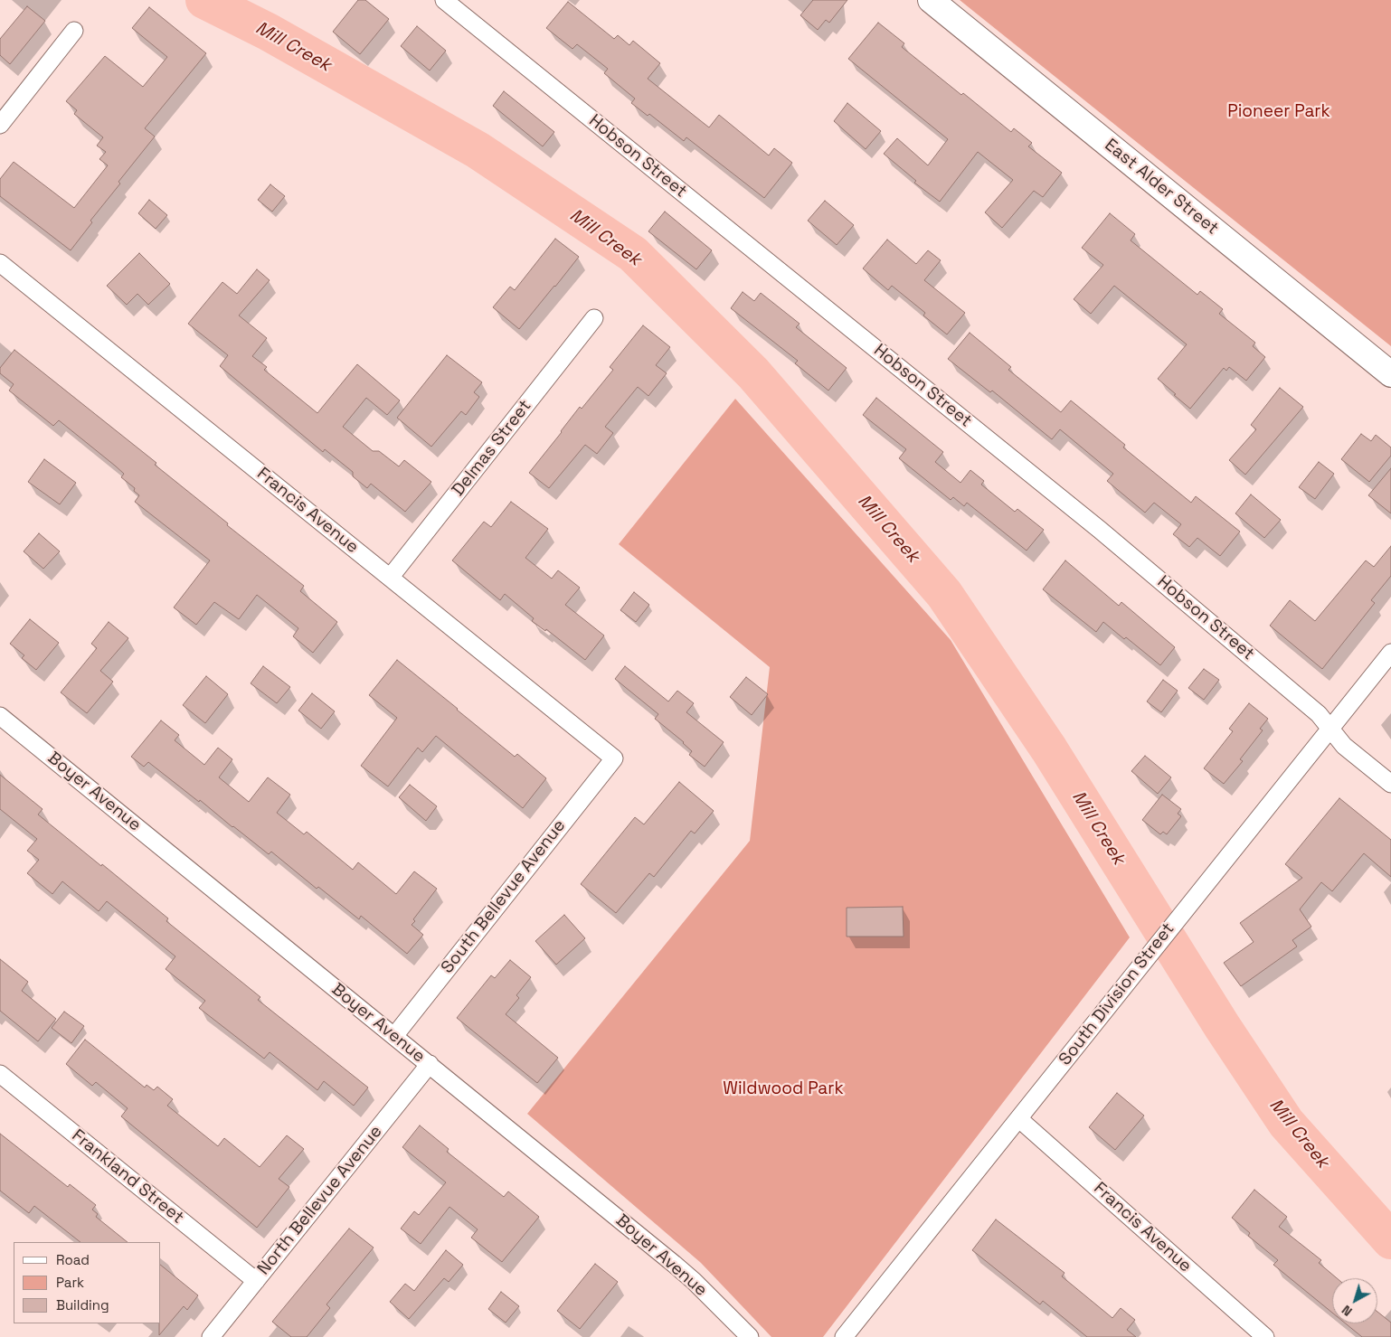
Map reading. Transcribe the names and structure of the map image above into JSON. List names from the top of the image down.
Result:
{
  "streets": {
    "main road": ["East Alder Street"],
    "street": [
      "Hobson Street",
      "Delmas Street",
      "Francis Avenue",
      "Boyer Avenue",
      "South Bellevue Avenue",
      "South Division Street",
      "Frankland Street",
      "North Bellevue Avenue"
    ]
  },
  "crossings": [
    ["Hobson Street", "South Division Street"],
    ["Delmas Street", "Francis Avenue"],
    ["Francis Avenue", "South Bellevue Avenue"],
    ["Francis Avenue", "South Division Street"],
    ["Boyer Avenue", "South Bellevue Avenue"],
    ["Boyer Avenue", "North Bellevue Avenue"],
    ["Frankland Street", "North Bellevue Avenue"]
  ],
  "water": ["Mill Creek"],
  "parks": ["Pioneer Park", "Wildwood Park"],
  "legend": ["Road", "Park", "Building"],
  "north": "bottom left"
}
